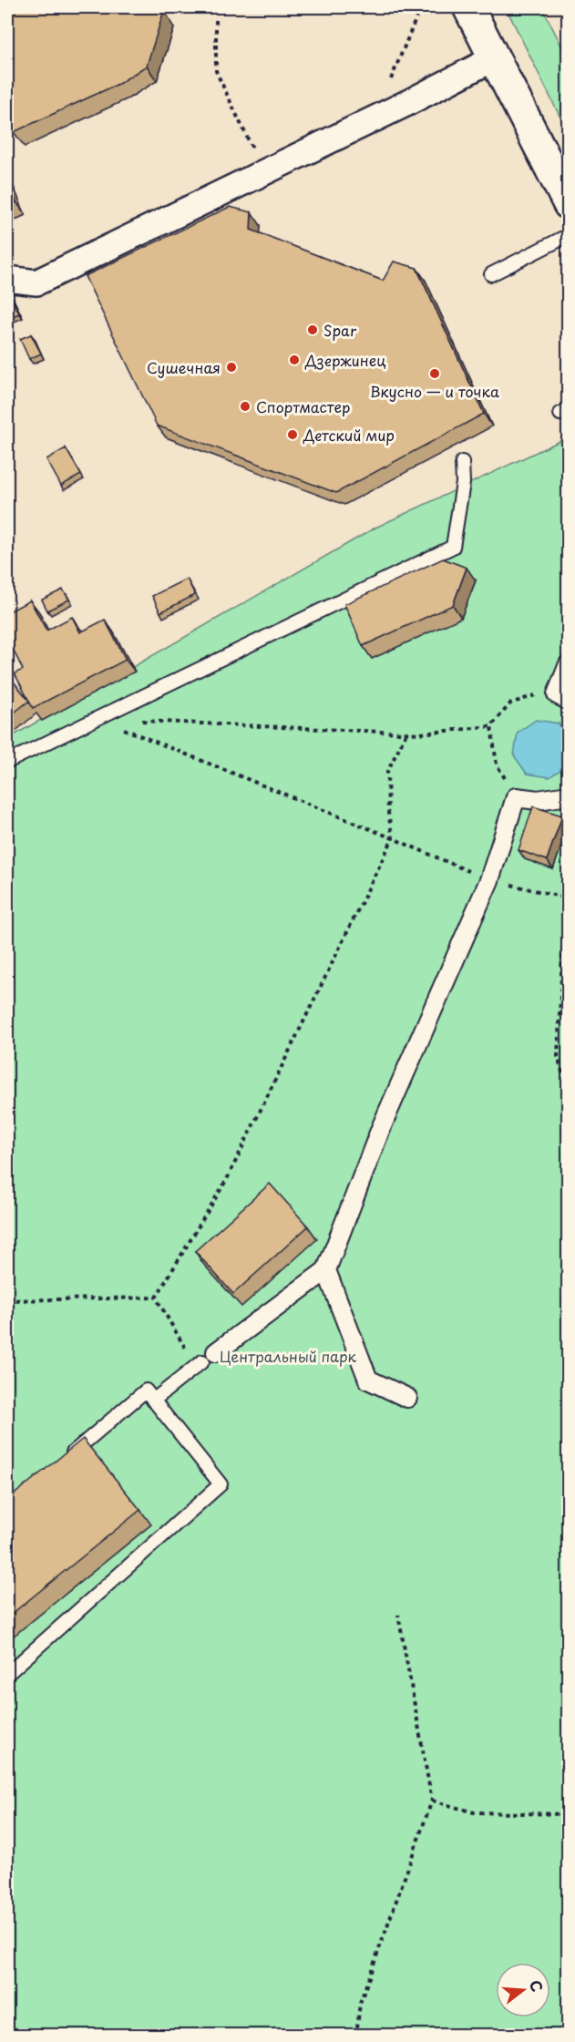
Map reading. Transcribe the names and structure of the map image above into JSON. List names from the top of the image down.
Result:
{
  "parks": ["Центральный парк"],
  "places": [
    "Spar",
    "Дзержинец",
    "Сушечная",
    "Вкусно — и точка",
    "Спортмастер",
    "Детский мир"
  ],
  "north": "right"
}
